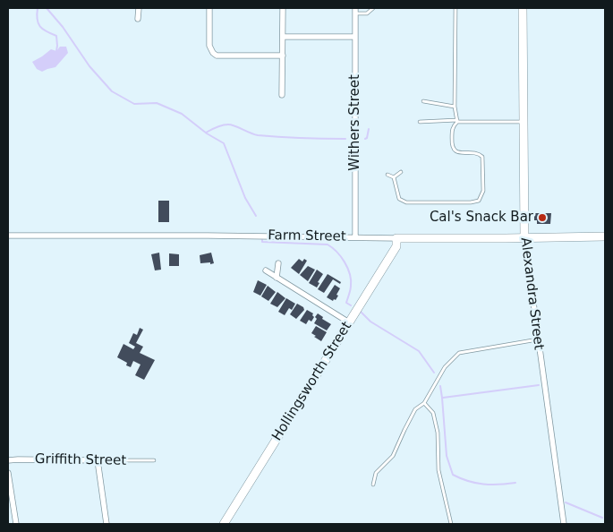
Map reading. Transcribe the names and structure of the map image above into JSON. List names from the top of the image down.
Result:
{
  "streets": {
    "street": [
      "Withers Street",
      "Farm Street",
      "Alexandra Street",
      "Hollingsworth Street",
      "Griffith Street"
    ]
  },
  "crossings": [
    ["Withers Street", "Farm Street"],
    ["Farm Street", "Alexandra Street"],
    ["Farm Street", "Hollingsworth Street"]
  ],
  "places": ["Cal's Snack Bar"]
}
